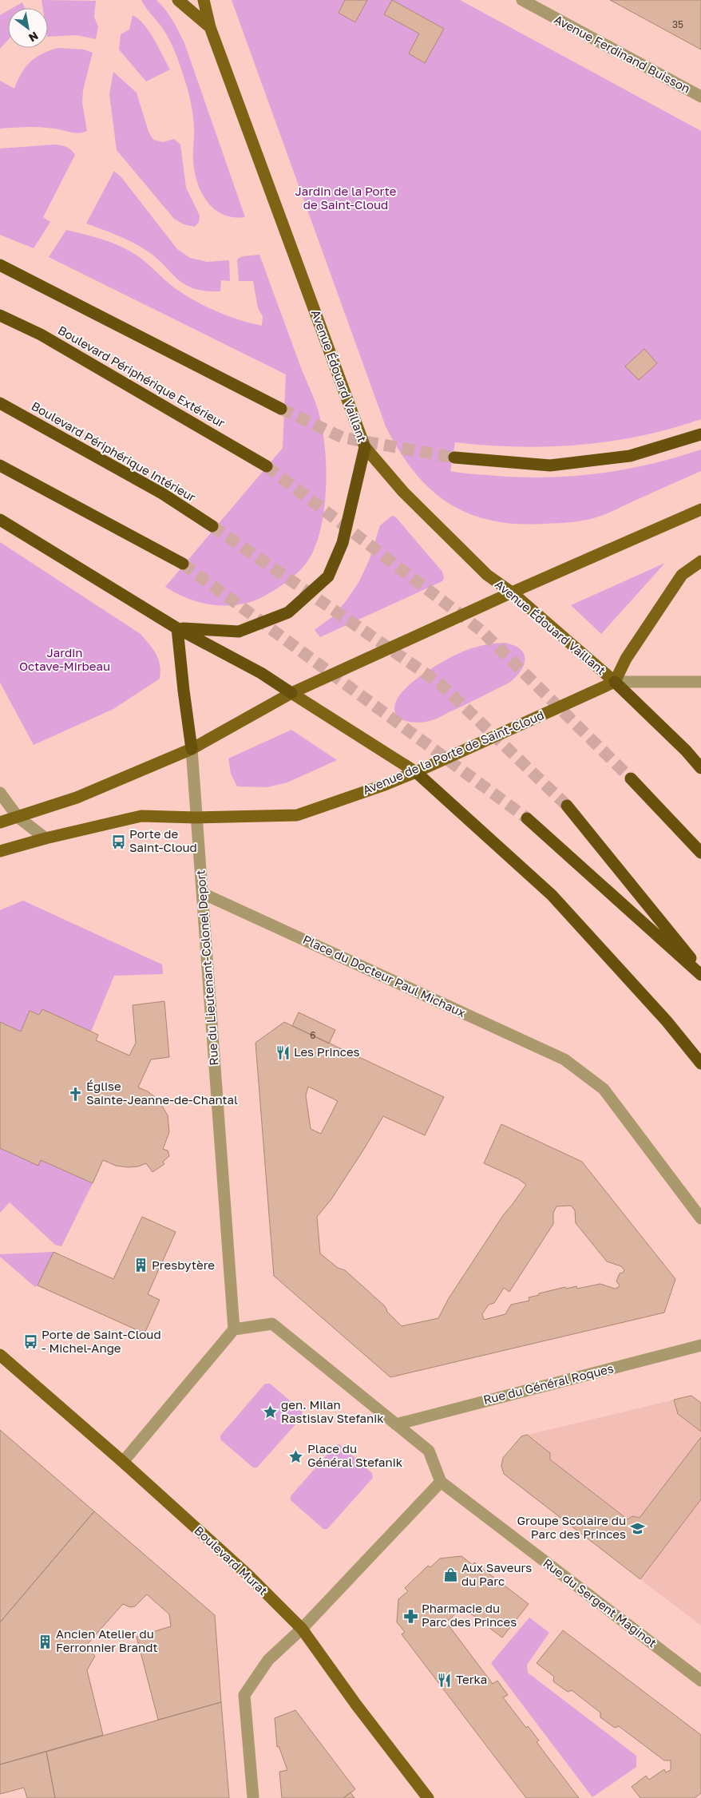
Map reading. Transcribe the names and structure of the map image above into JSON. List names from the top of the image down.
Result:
{
  "streets": {
    "highway": ["Boulevard Périphérique Extérieur", "Boulevard Périphérique Intérieur"],
    "main road": ["Avenue Édouard Vaillant", "Avenue de la Porte de Saint-Cloud", "Boulevard Murat"],
    "street": [
      "Avenue Ferdinand Buisson",
      "Rue du Lieutenant-Colonel Deport",
      "Place du Docteur Paul Michaux",
      "Rue du Général Roques",
      "Rue du Sergent Maginot"
    ]
  },
  "crossings": [
    ["Avenue Édouard Vaillant", "Avenue de la Porte de Saint-Cloud"],
    ["Avenue de la Porte de Saint-Cloud", "Rue du Lieutenant-Colonel Deport"],
    ["Rue du Lieutenant-Colonel Deport", "Place du Docteur Paul Michaux"]
  ],
  "parks": ["Jardin de la Porte de Saint-Cloud", "Jardin Octave-Mirbeau"],
  "places": {
    "bus stop": ["Porte de Saint-Cloud", "Porte de Saint-Cloud - Michel-Ange"],
    "restaurant": ["Les Princes", "Terka"],
    "church": ["Église Sainte-Jeanne-de-Chantal"],
    "building": ["Presbytère", "Ancien Atelier du Ferronnier Brandt"],
    "place": ["gen. Milan Rastislav Stefanik", "Place du Général Stefanik"],
    "school or university": ["Groupe Scolaire du Parc des Princes"],
    "shop": ["Aux Saveurs du Parc"],
    "pharmacy": ["Pharmacie du Parc des Princes"]
  },
  "house_numbers": ["35", "6"],
  "north": "bottom right"
}
